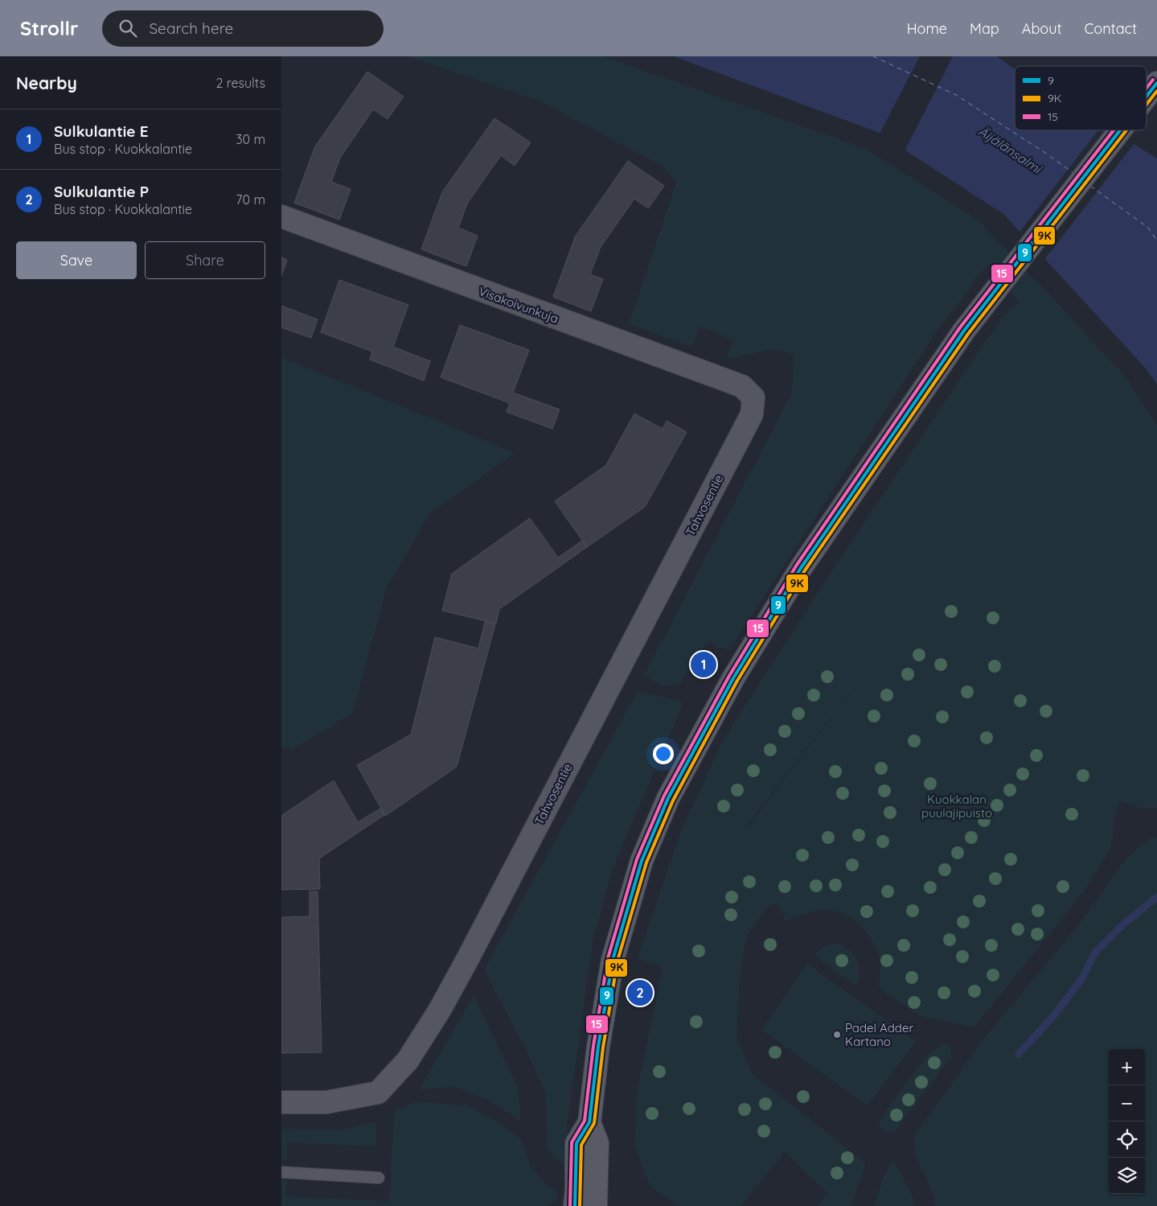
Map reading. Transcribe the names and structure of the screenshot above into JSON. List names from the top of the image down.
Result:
{
  "streets": {
    "street": ["Visakoivunkuja", "Tahvosentie"]
  },
  "crossings": [
    ["Visakoivunkuja", "Tahvosentie"]
  ],
  "water": ["Äijälänsalmi"],
  "parks": ["Kuokkalan puulajipuisto"],
  "places": ["Padel Adder Kartano"],
  "lines": ["transit line 15", "transit line 9", "transit line 9K"],
  "legend": ["9", "9K", "15"],
  "page": {
    "header": "Strollr",
    "search": "Search here",
    "nav": [
      "Home",
      "Map",
      "About",
      "Contact"
    ],
    "heading": ["Nearby", "2 results"],
    "list": [
      {
        "mark": "1",
        "name": "Sulkulantie E",
        "note": "Bus stop · Kuokkalantie",
        "value": "30 m"
      },
      {
        "mark": "2",
        "name": "Sulkulantie P",
        "note": "Bus stop · Kuokkalantie",
        "value": "70 m"
      }
    ],
    "buttons": ["Save", "Share"],
    "pins": ["1", "2"],
    "map_buttons": ["+", "−"]
  }
}
